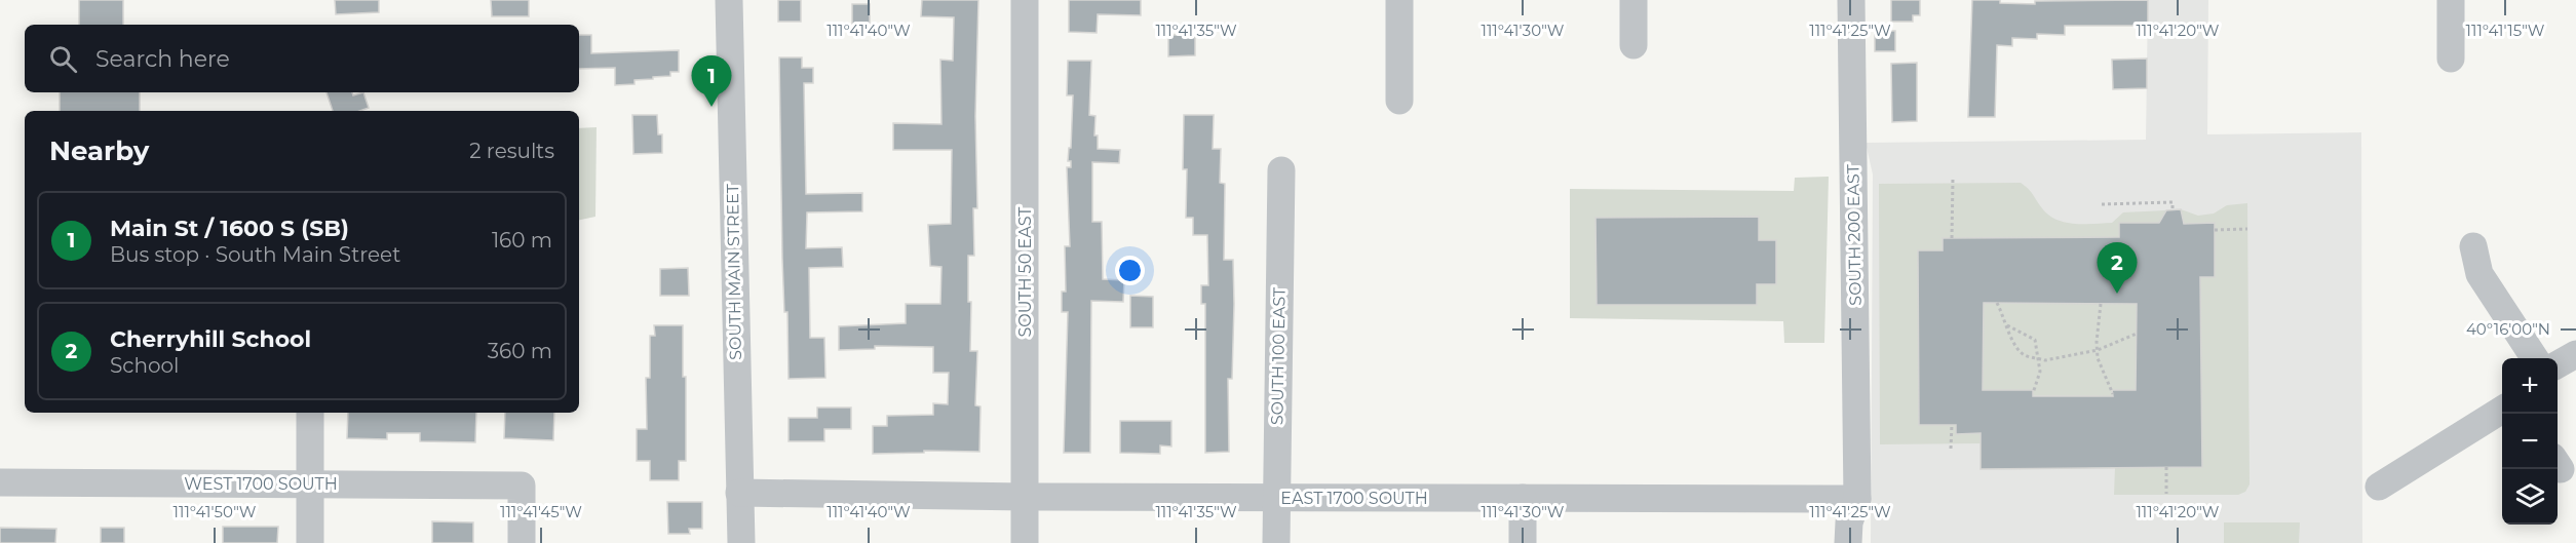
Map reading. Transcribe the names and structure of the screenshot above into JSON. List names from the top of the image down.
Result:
{
  "streets": {
    "street": [
      "SOUTH 200 EAST",
      "SOUTH MAIN STREET",
      "SOUTH 50 EAST",
      "SOUTH 100 EAST",
      "WEST 1700 SOUTH",
      "EAST 1700 SOUTH"
    ]
  },
  "crossings": [
    ["SOUTH 200 EAST", "EAST 1700 SOUTH"],
    ["SOUTH MAIN STREET", "EAST 1700 SOUTH"],
    ["SOUTH 50 EAST", "EAST 1700 SOUTH"],
    ["SOUTH 100 EAST", "EAST 1700 SOUTH"]
  ],
  "page": {
    "search": "Search here",
    "pins": ["1", "2"],
    "heading": ["Nearby", "2 results"],
    "list": [
      {
        "mark": "1",
        "name": "Main St / 1600 S (SB)",
        "note": "Bus stop · South Main Street",
        "value": "160 m"
      },
      {
        "mark": "2",
        "name": "Cherryhill School",
        "note": "School",
        "value": "360 m"
      }
    ],
    "map_buttons": ["+", "−"]
  },
  "coordinates": [
    "111°41'40\"W",
    "111°41'35\"W",
    "111°41'30\"W",
    "111°41'25\"W",
    "111°41'20\"W",
    "111°41'15\"W",
    "40°16'00\"N",
    "111°41'50\"W",
    "111°41'45\"W"
  ]
}
